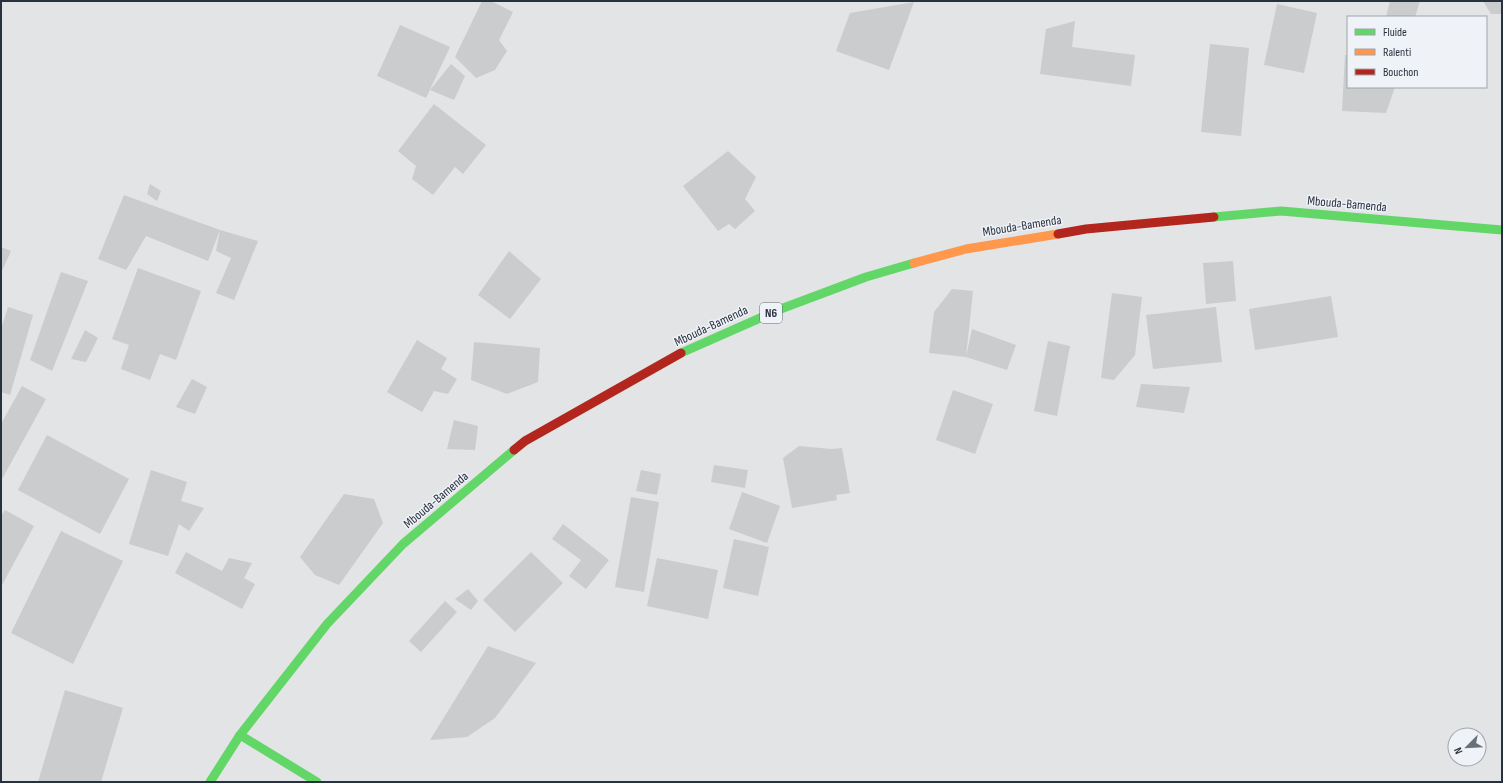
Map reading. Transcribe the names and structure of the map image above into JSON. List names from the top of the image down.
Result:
{
  "streets": {
    "main road": ["Mbouda-Bamenda", "N6"]
  },
  "legend": ["Fluide", "Ralenti", "Bouchon"],
  "north": "bottom left"
}
